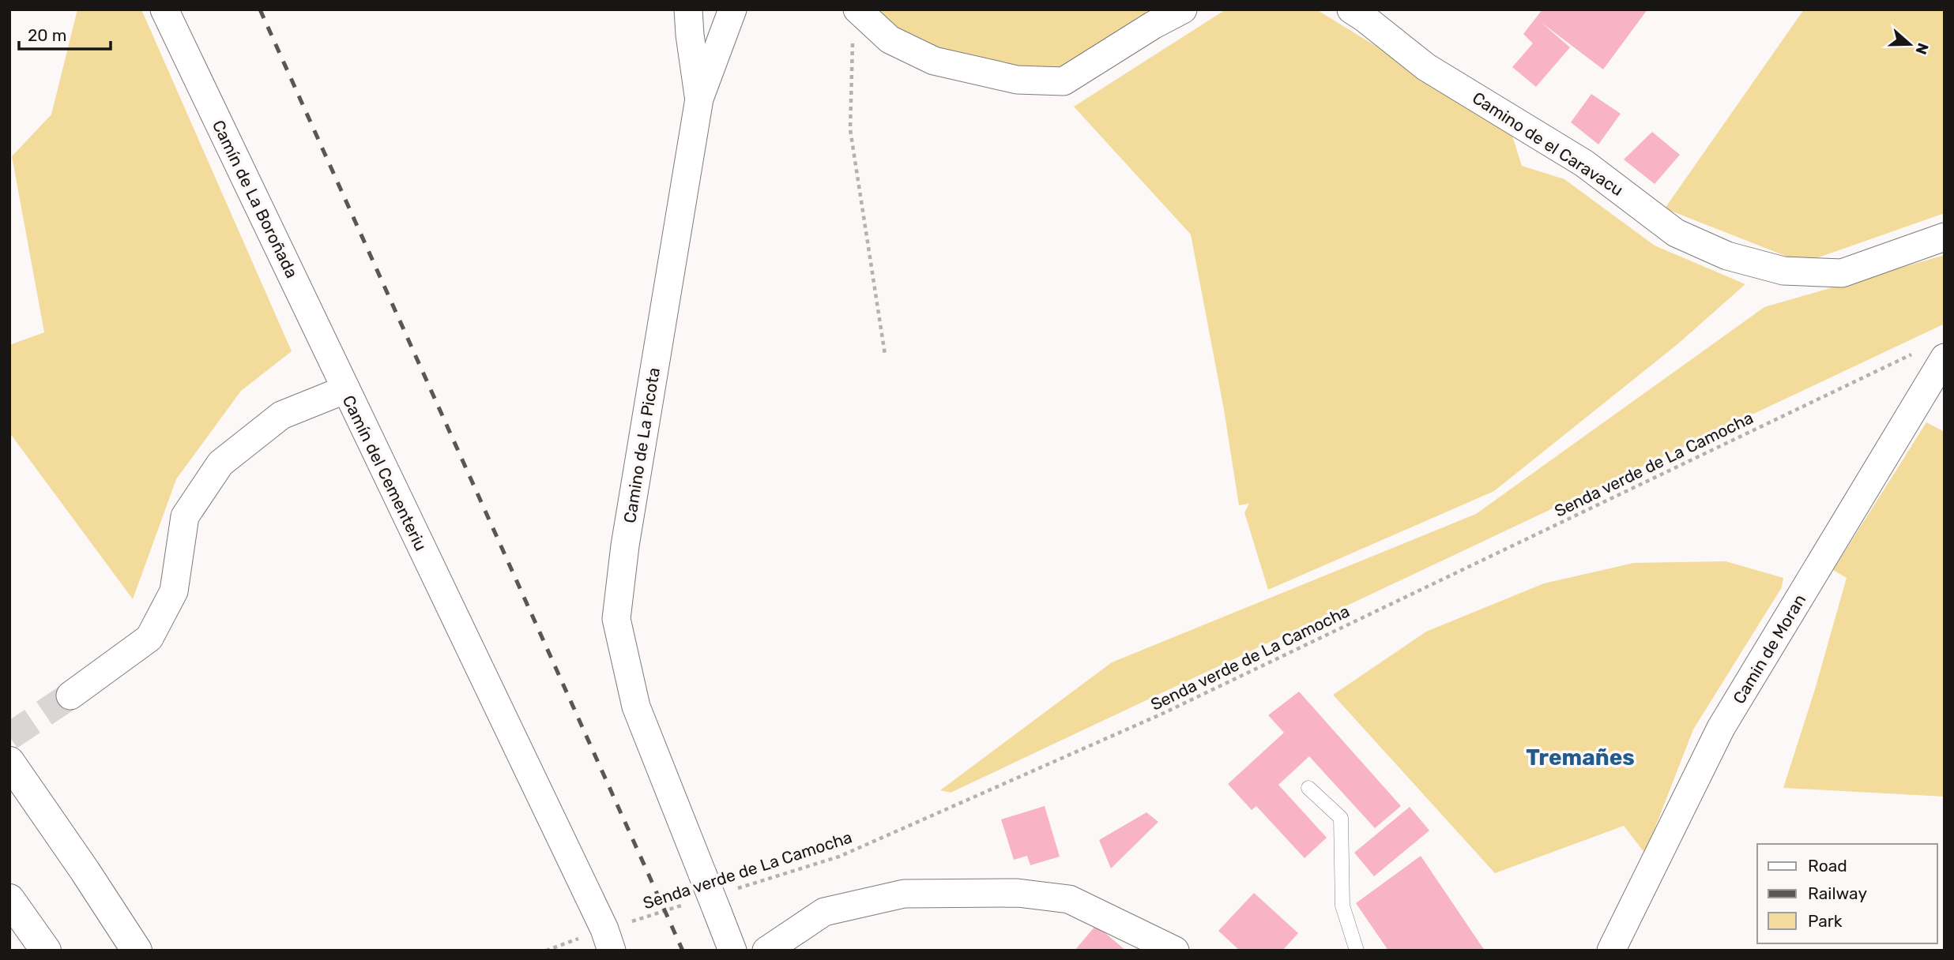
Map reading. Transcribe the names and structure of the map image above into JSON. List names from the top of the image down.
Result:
{
  "streets": {
    "street": [
      "Camino de el Caravacu",
      "Camín de La Boroñada",
      "Camino de La Picota",
      "Camín del Cementeriu",
      "Camin de Moran"
    ],
    "path": ["Senda verde de La Camocha"]
  },
  "crossings": [
    ["Camín de La Boroñada", "Camín del Cementeriu"],
    ["Senda verde de La Camocha", "Camín del Cementeriu"]
  ],
  "districts": ["Tremañes"],
  "legend": ["Road", "Railway", "Park"],
  "scale_bar": "20 m",
  "north": "right"
}
